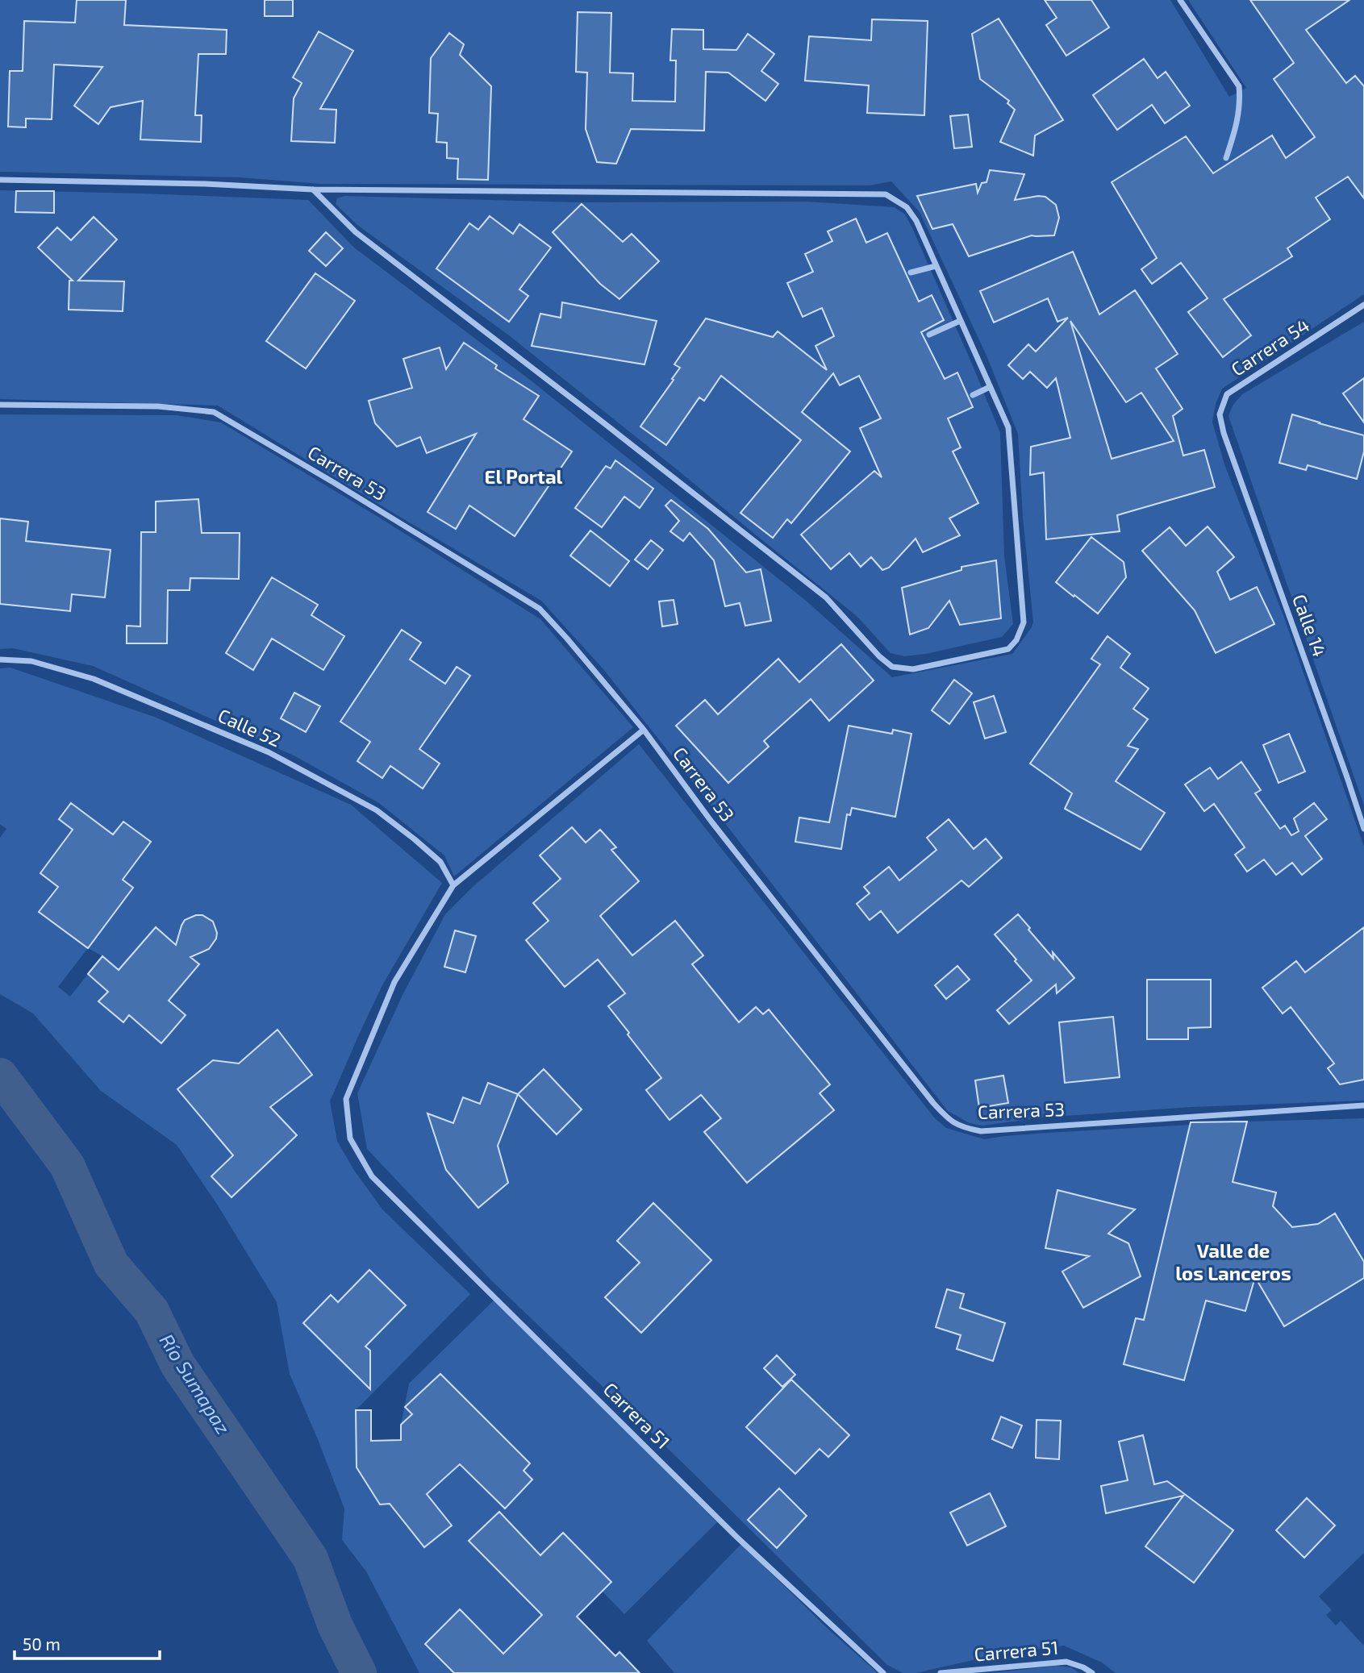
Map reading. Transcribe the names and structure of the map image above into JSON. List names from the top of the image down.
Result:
{
  "streets": {
    "street": [
      "Carrera 54",
      "Carrera 53",
      "Calle 14",
      "Calle 52",
      "Carrera 51"
    ]
  },
  "crossings": [
    ["Carrera 54", "Calle 14"],
    ["Carrera 53", "Carrera 51"],
    ["Calle 52", "Carrera 51"]
  ],
  "districts": ["El Portal", "Valle de los Lanceros"],
  "water": ["Río Sumapaz"],
  "scale_bar": "50 m"
}
